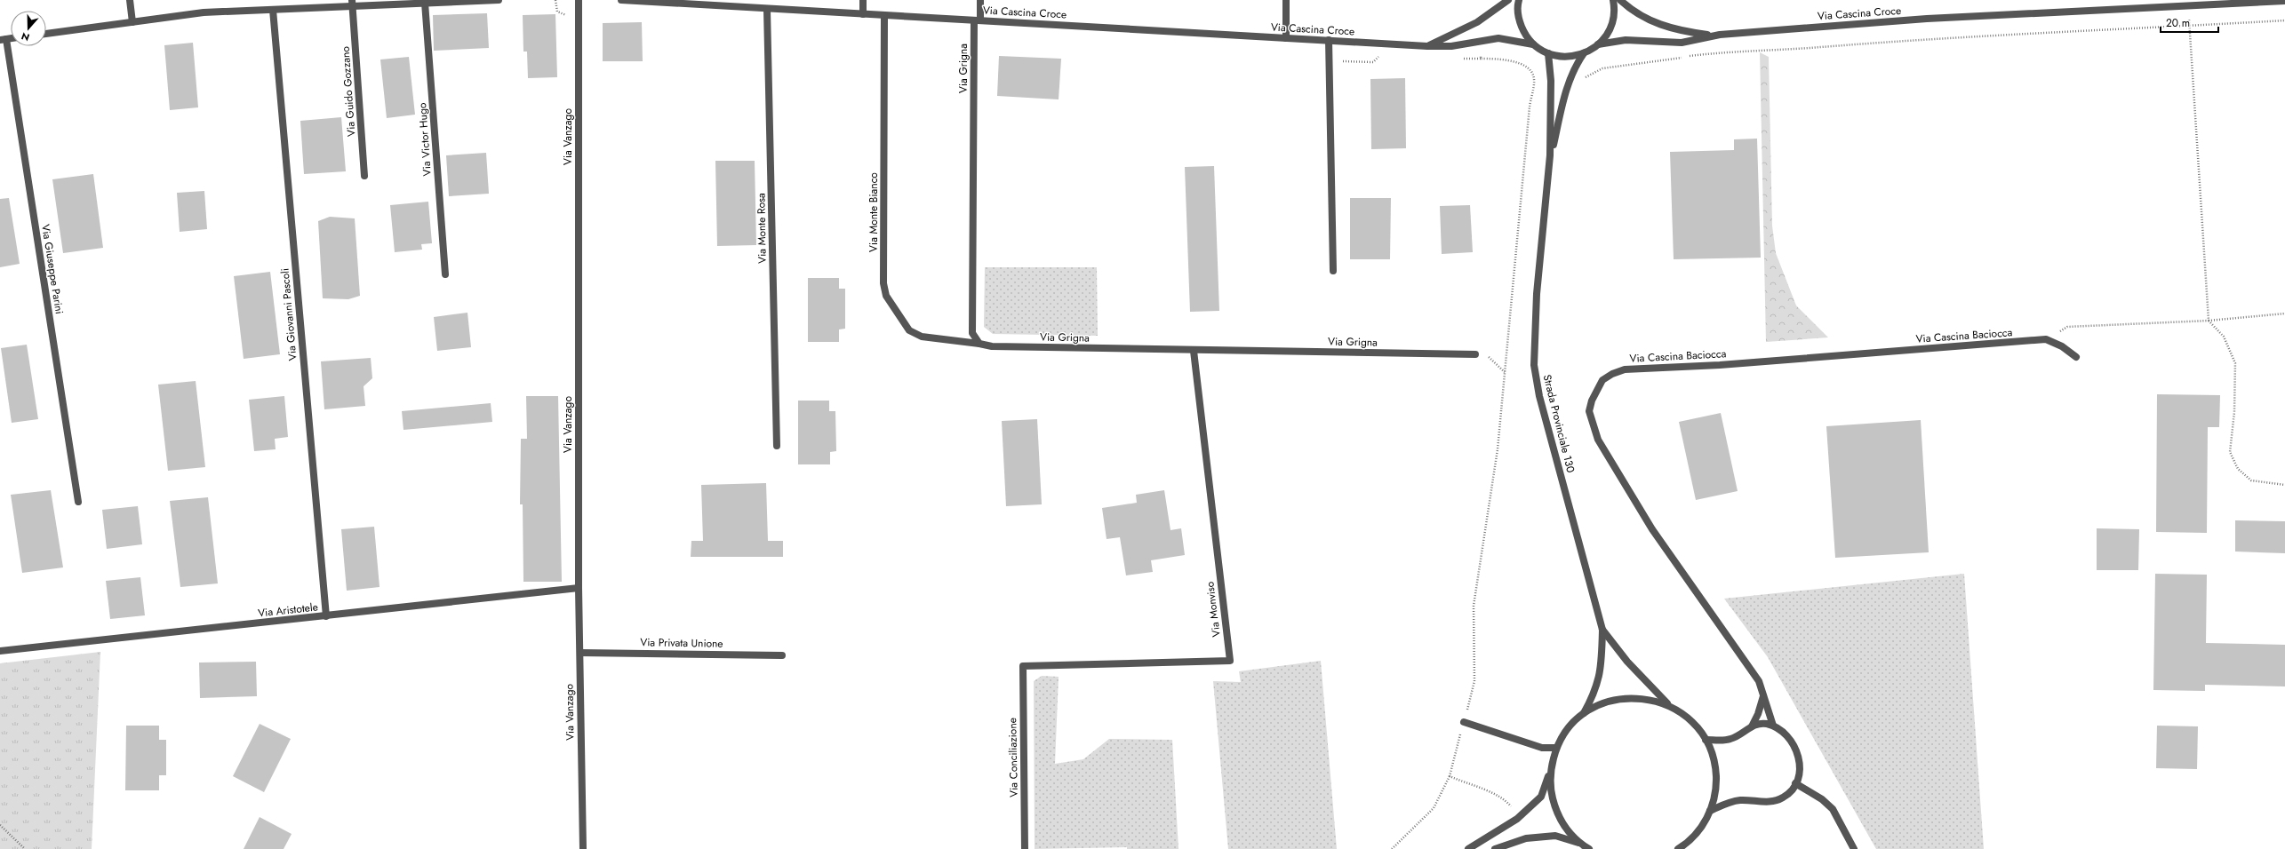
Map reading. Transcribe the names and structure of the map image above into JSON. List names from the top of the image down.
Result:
{
  "streets": {
    "street": [
      "Via Cascina Croce",
      "Via Grigna",
      "Via Guido Gozzano",
      "Via Vanzago",
      "Via Victor Hugo",
      "Via Monte Bianco",
      "Via Monte Rosa",
      "Via Giuseppe Parini",
      "Via Giovanni Pascoli",
      "Via Cascina Baciocca",
      "Strada Provinciale 130",
      "Via Monviso",
      "Via Aristotele",
      "Via Privata Unione",
      "Via Conciliazione"
    ]
  },
  "crossings": [
    ["Via Cascina Croce", "Via Grigna"],
    ["Via Cascina Croce", "Via Monte Bianco"],
    ["Via Cascina Croce", "Via Monte Rosa"],
    ["Via Cascina Croce", "Strada Provinciale 130"],
    ["Via Grigna", "Via Monte Bianco"],
    ["Via Grigna", "Via Monviso"],
    ["Via Vanzago", "Via Aristotele"],
    ["Via Vanzago", "Via Privata Unione"],
    ["Via Giovanni Pascoli", "Via Aristotele"],
    ["Via Monviso", "Via Conciliazione"]
  ],
  "scale_bar": "20 m",
  "north": "bottom"
}
